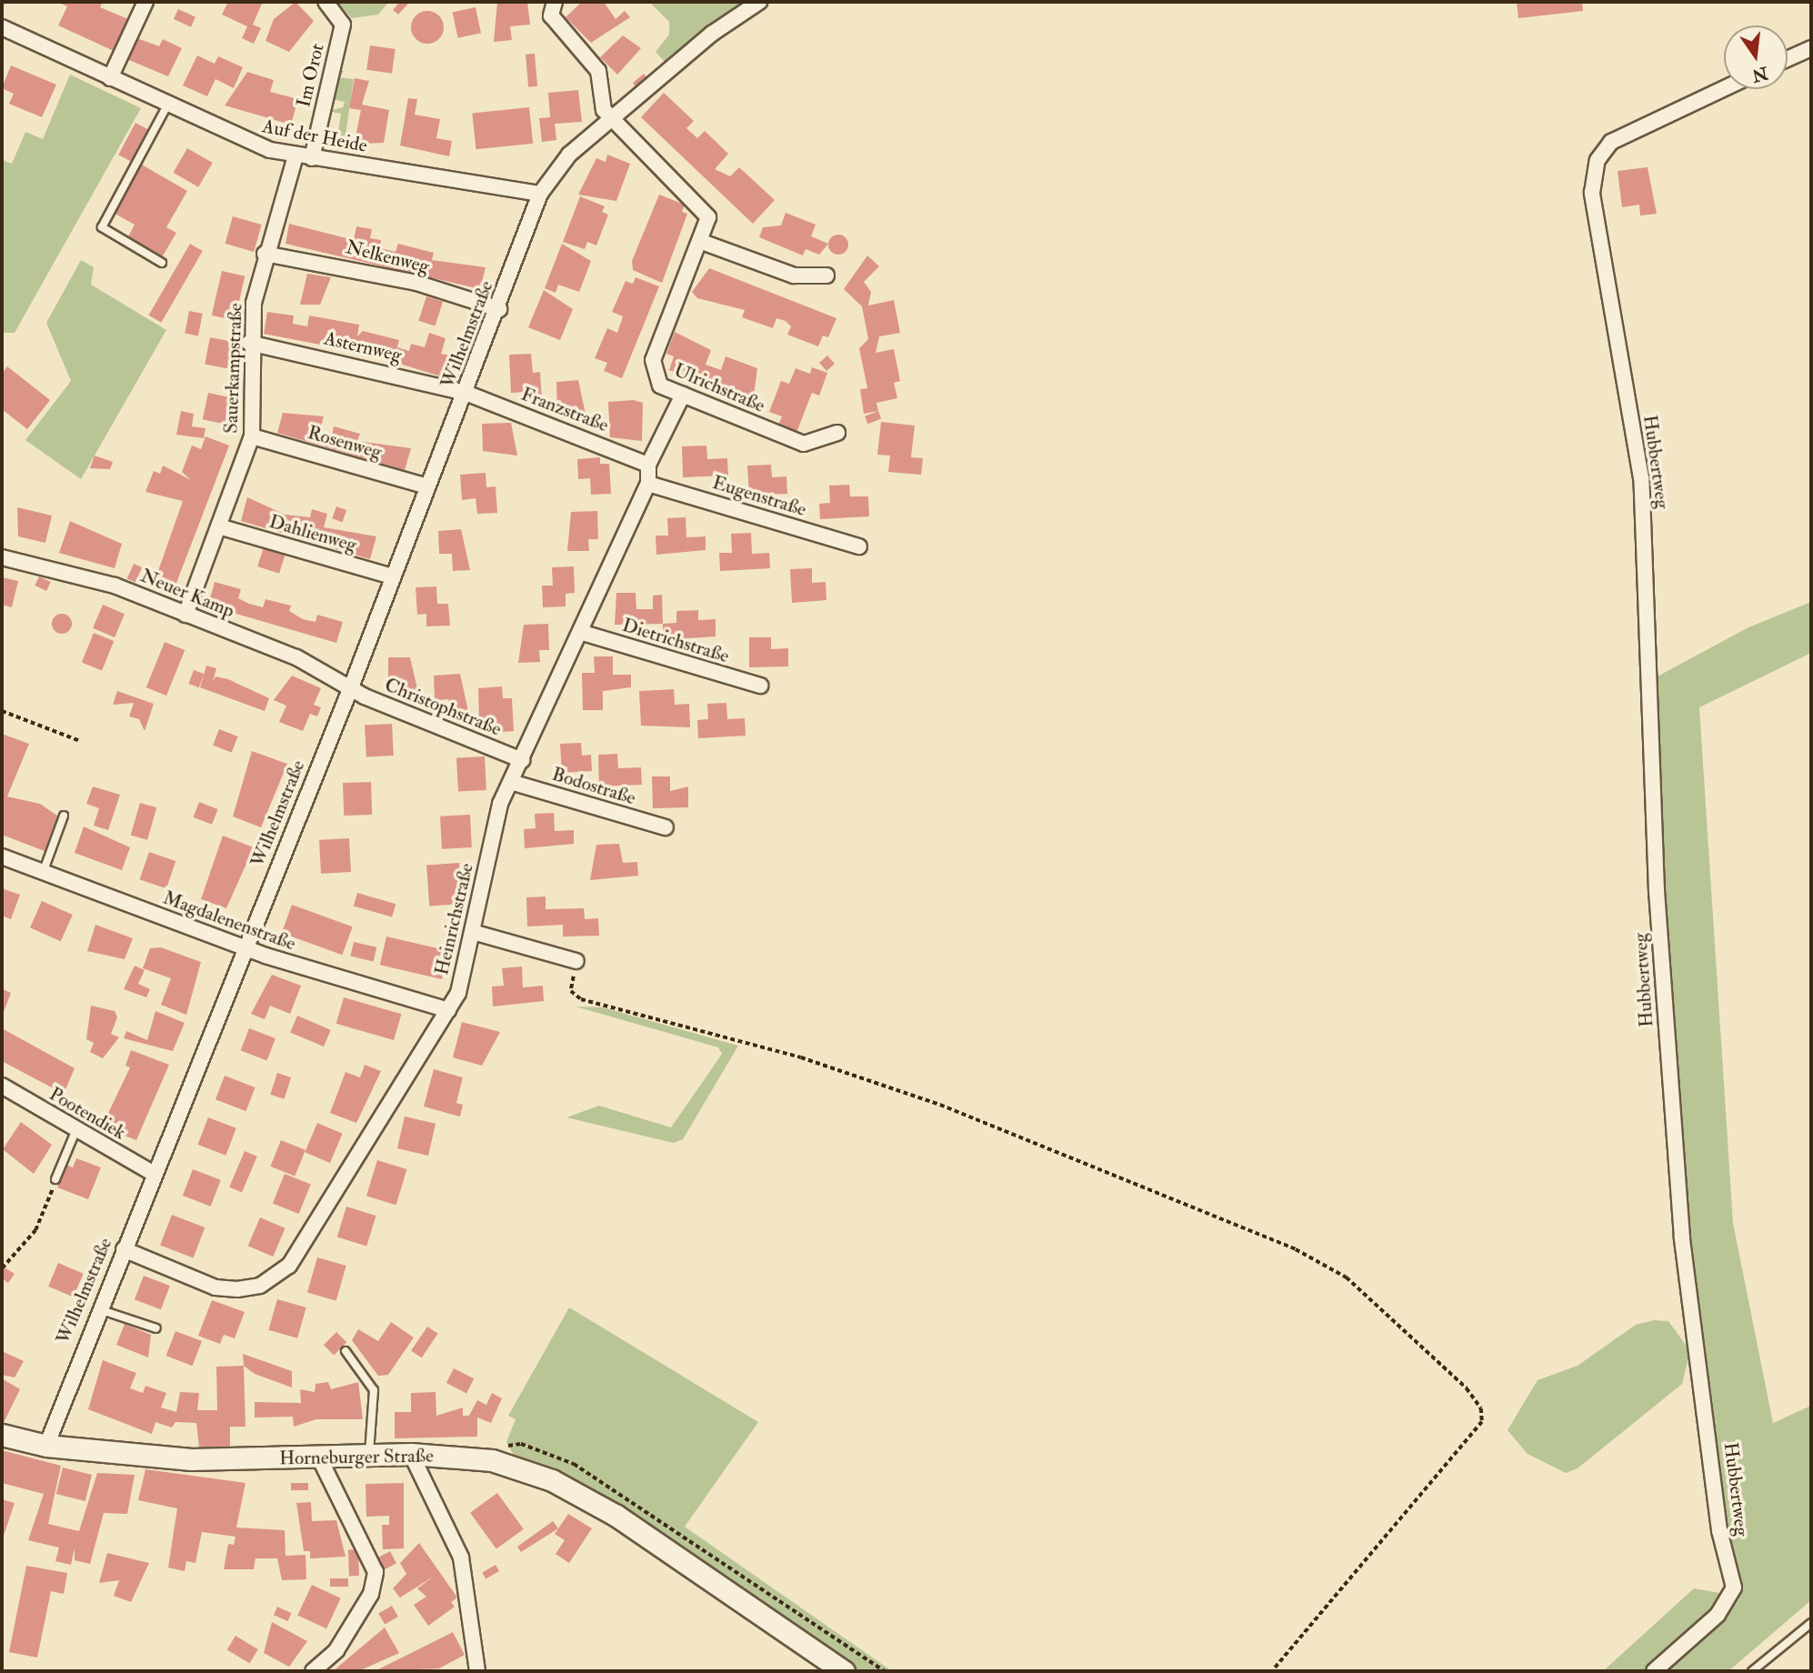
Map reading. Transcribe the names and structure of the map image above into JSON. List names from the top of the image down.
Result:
{
  "streets": {
    "street": [
      "Im Orot",
      "Auf der Heide",
      "Nelkenweg",
      "Wilhelmstraße",
      "Asternweg",
      "Sauerkampstraße",
      "Ulrichstraße",
      "Franzstraße",
      "Rosenweg",
      "Hubbertweg",
      "Eugenstraße",
      "Dahlienweg",
      "Neuer Kamp",
      "Dietrichstraße",
      "Christophstraße",
      "Bodostraße",
      "Heinrichstraße",
      "Magdalenenstraße",
      "Pootendiek",
      "Horneburger Straße"
    ]
  },
  "crossings": [
    ["Im Orot", "Auf der Heide"],
    ["Auf der Heide", "Wilhelmstraße"],
    ["Auf der Heide", "Sauerkampstraße"],
    ["Nelkenweg", "Wilhelmstraße"],
    ["Nelkenweg", "Sauerkampstraße"],
    ["Wilhelmstraße", "Asternweg"],
    ["Wilhelmstraße", "Franzstraße"],
    ["Wilhelmstraße", "Rosenweg"],
    ["Wilhelmstraße", "Dahlienweg"],
    ["Wilhelmstraße", "Neuer Kamp"],
    ["Wilhelmstraße", "Christophstraße"],
    ["Wilhelmstraße", "Heinrichstraße"],
    ["Wilhelmstraße", "Magdalenenstraße"],
    ["Wilhelmstraße", "Pootendiek"],
    ["Wilhelmstraße", "Horneburger Straße"],
    ["Asternweg", "Sauerkampstraße"],
    ["Asternweg", "Franzstraße"],
    ["Sauerkampstraße", "Rosenweg"],
    ["Sauerkampstraße", "Dahlienweg"],
    ["Sauerkampstraße", "Neuer Kamp"],
    ["Ulrichstraße", "Heinrichstraße"],
    ["Franzstraße", "Heinrichstraße"],
    ["Eugenstraße", "Heinrichstraße"],
    ["Neuer Kamp", "Christophstraße"],
    ["Dietrichstraße", "Heinrichstraße"],
    ["Christophstraße", "Heinrichstraße"],
    ["Bodostraße", "Heinrichstraße"],
    ["Heinrichstraße", "Magdalenenstraße"]
  ],
  "north": "bottom"
}
